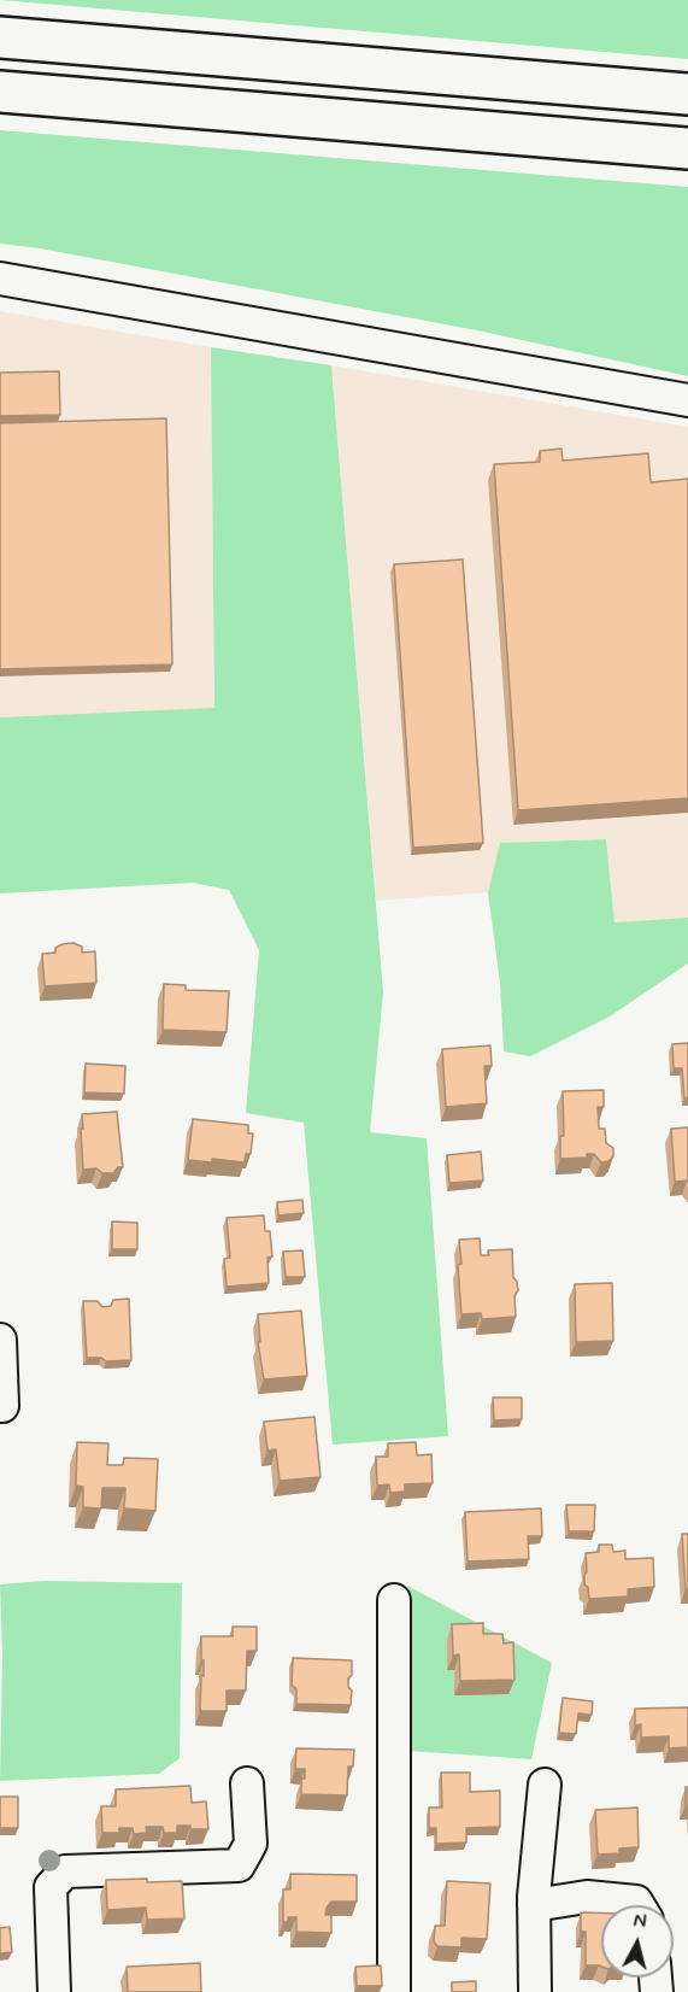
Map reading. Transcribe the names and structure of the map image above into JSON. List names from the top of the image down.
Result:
{
  "north": "top"
}
